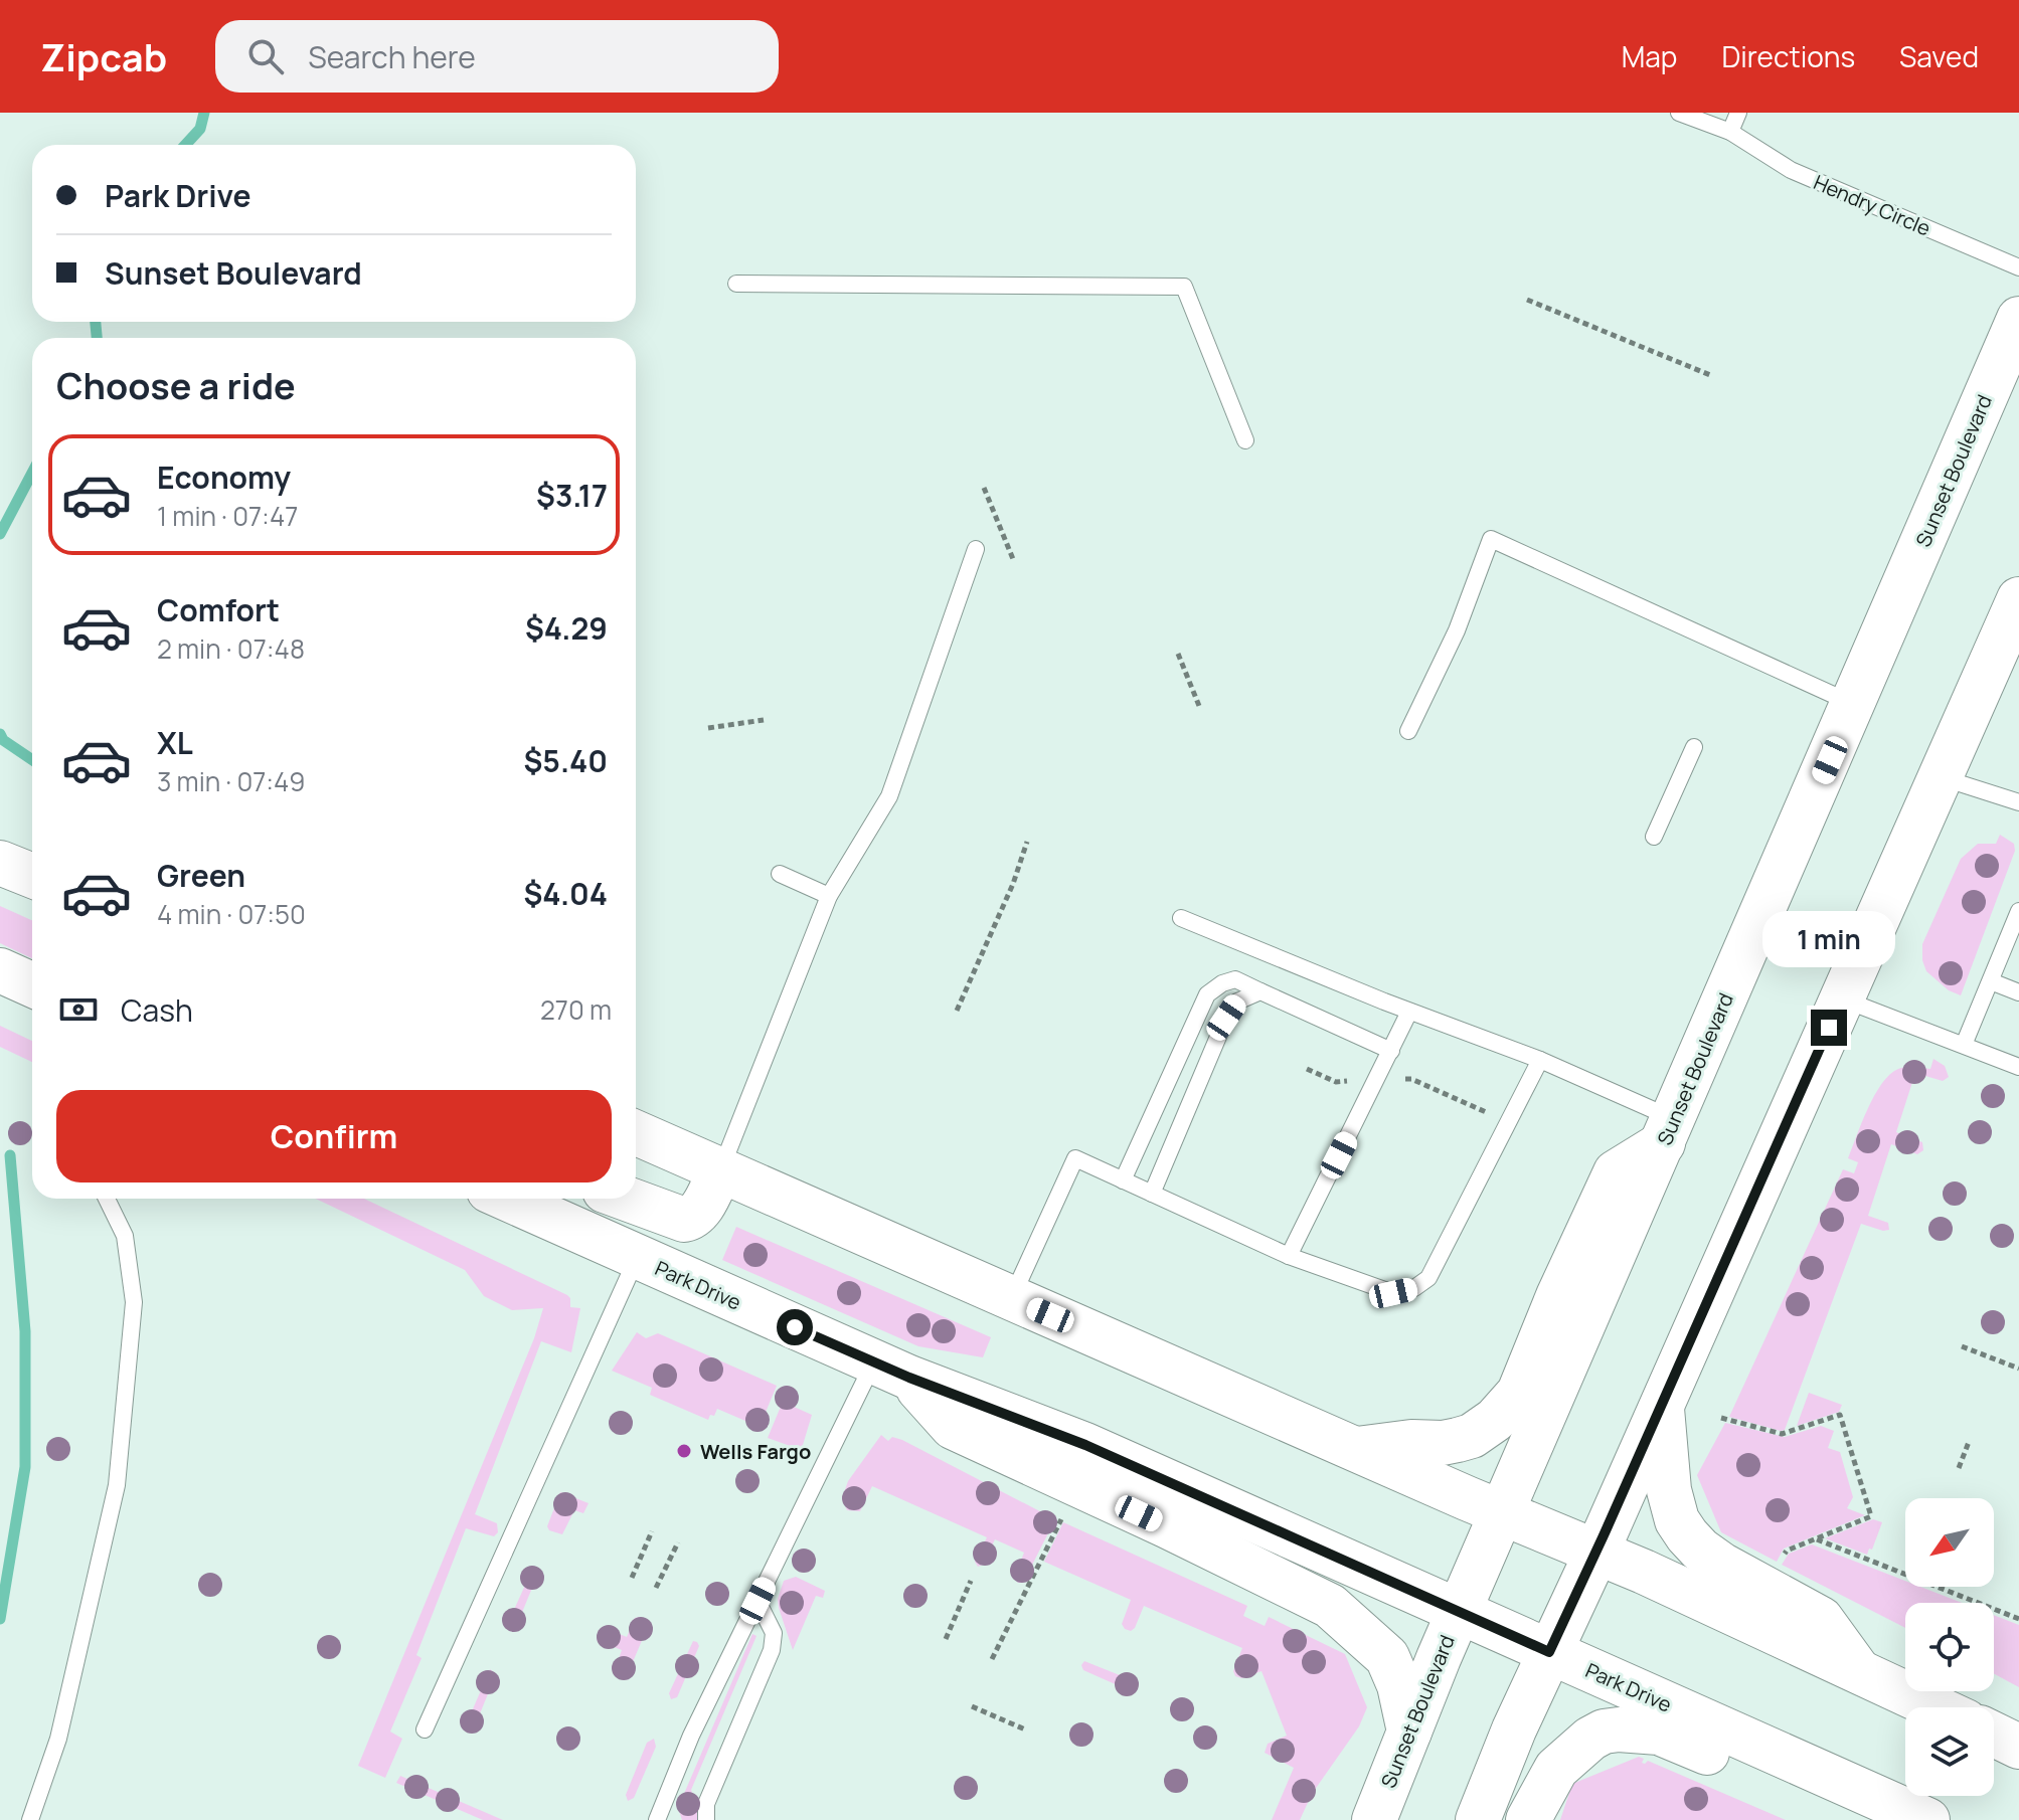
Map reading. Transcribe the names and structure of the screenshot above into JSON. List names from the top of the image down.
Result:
{
  "streets": {
    "main road": ["Sunset Boulevard", "Park Drive"],
    "lane": ["Hendry Circle"]
  },
  "crossings": [
    ["Sunset Boulevard", "Park Drive"]
  ],
  "places": ["Wells Fargo"],
  "north": "bottom left",
  "page": {
    "header": "Zipcab",
    "search": "Search here",
    "nav": ["Map", "Directions", "Saved"],
    "banner": ["Park Drive", "Sunset Boulevard"],
    "heading": "Choose a ride",
    "list": [
      {
        "name": "Economy",
        "note": "1 min · 07:47",
        "value": "$3.17"
      },
      {
        "name": "Comfort",
        "note": "2 min · 07:48",
        "value": "$4.29"
      },
      {
        "name": "XL",
        "note": "3 min · 07:49",
        "value": "$5.40"
      },
      {
        "name": "Green",
        "note": "4 min · 07:50",
        "value": "$4.04"
      }
    ],
    "bubble": "1 min",
    "pay": ["Cash", "270 m"],
    "buttons": "Confirm"
  }
}
